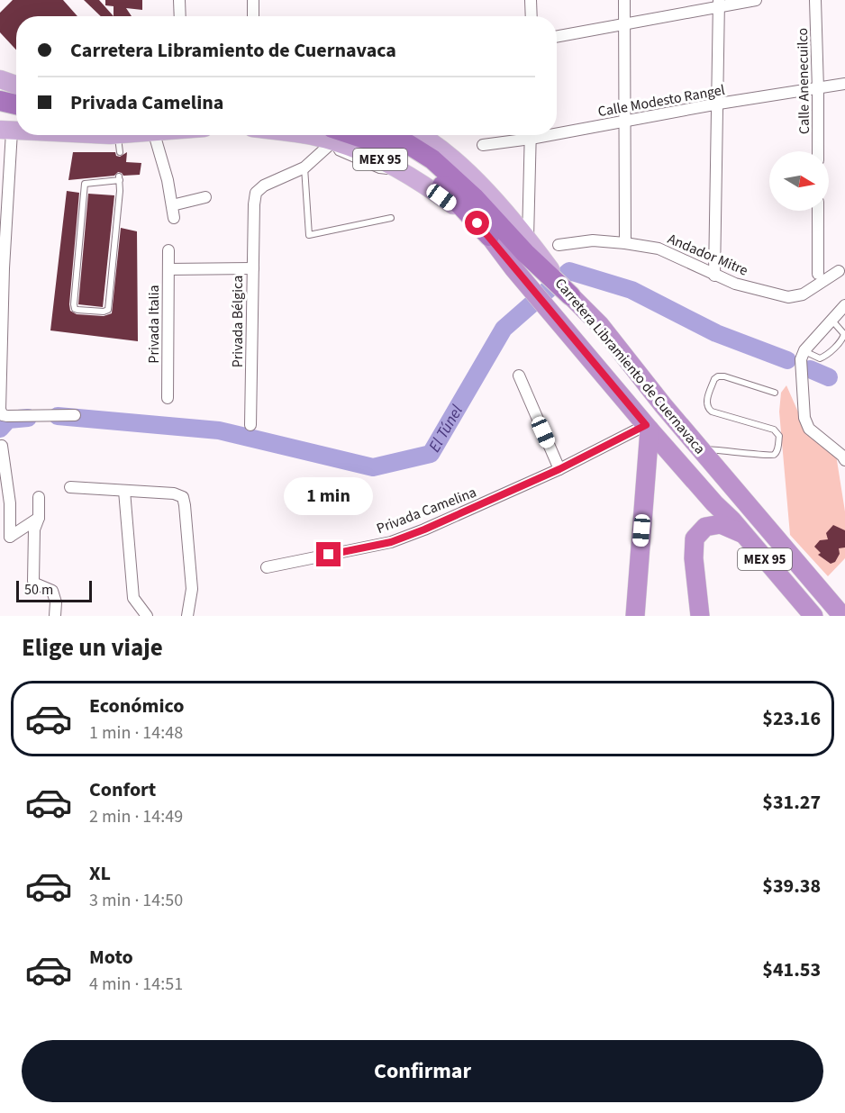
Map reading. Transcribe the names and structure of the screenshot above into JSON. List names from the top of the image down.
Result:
{
  "streets": {
    "highway": ["MEX 95", "Carretera Libramiento de Cuernavaca"],
    "street": [
      "Calle Anenecuilco",
      "Calle Modesto Rangel",
      "Andador Mitre",
      "Privada Bélgica",
      "Privada Italia",
      "Privada Camelina"
    ]
  },
  "crossings": [
    ["Calle Anenecuilco", "Calle Modesto Rangel"],
    ["Privada Bélgica", "Privada Italia"],
    ["Carretera Libramiento de Cuernavaca", "Privada Camelina"]
  ],
  "water": ["El Túnel"],
  "scale_bar": "50 m",
  "north": "right",
  "page": {
    "banner": ["Carretera Libramiento de Cuernavaca", "Privada Camelina"],
    "bubble": "1 min",
    "scale": "50 m",
    "heading": "Elige un viaje",
    "list": [
      {
        "name": "Económico",
        "note": "1 min · 14:48",
        "value": "$23.16"
      },
      {
        "name": "Confort",
        "note": "2 min · 14:49",
        "value": "$31.27"
      },
      {
        "name": "XL",
        "note": "3 min · 14:50",
        "value": "$39.38"
      },
      {
        "name": "Moto",
        "note": "4 min · 14:51",
        "value": "$41.53"
      }
    ],
    "buttons": "Confirmar"
  }
}
